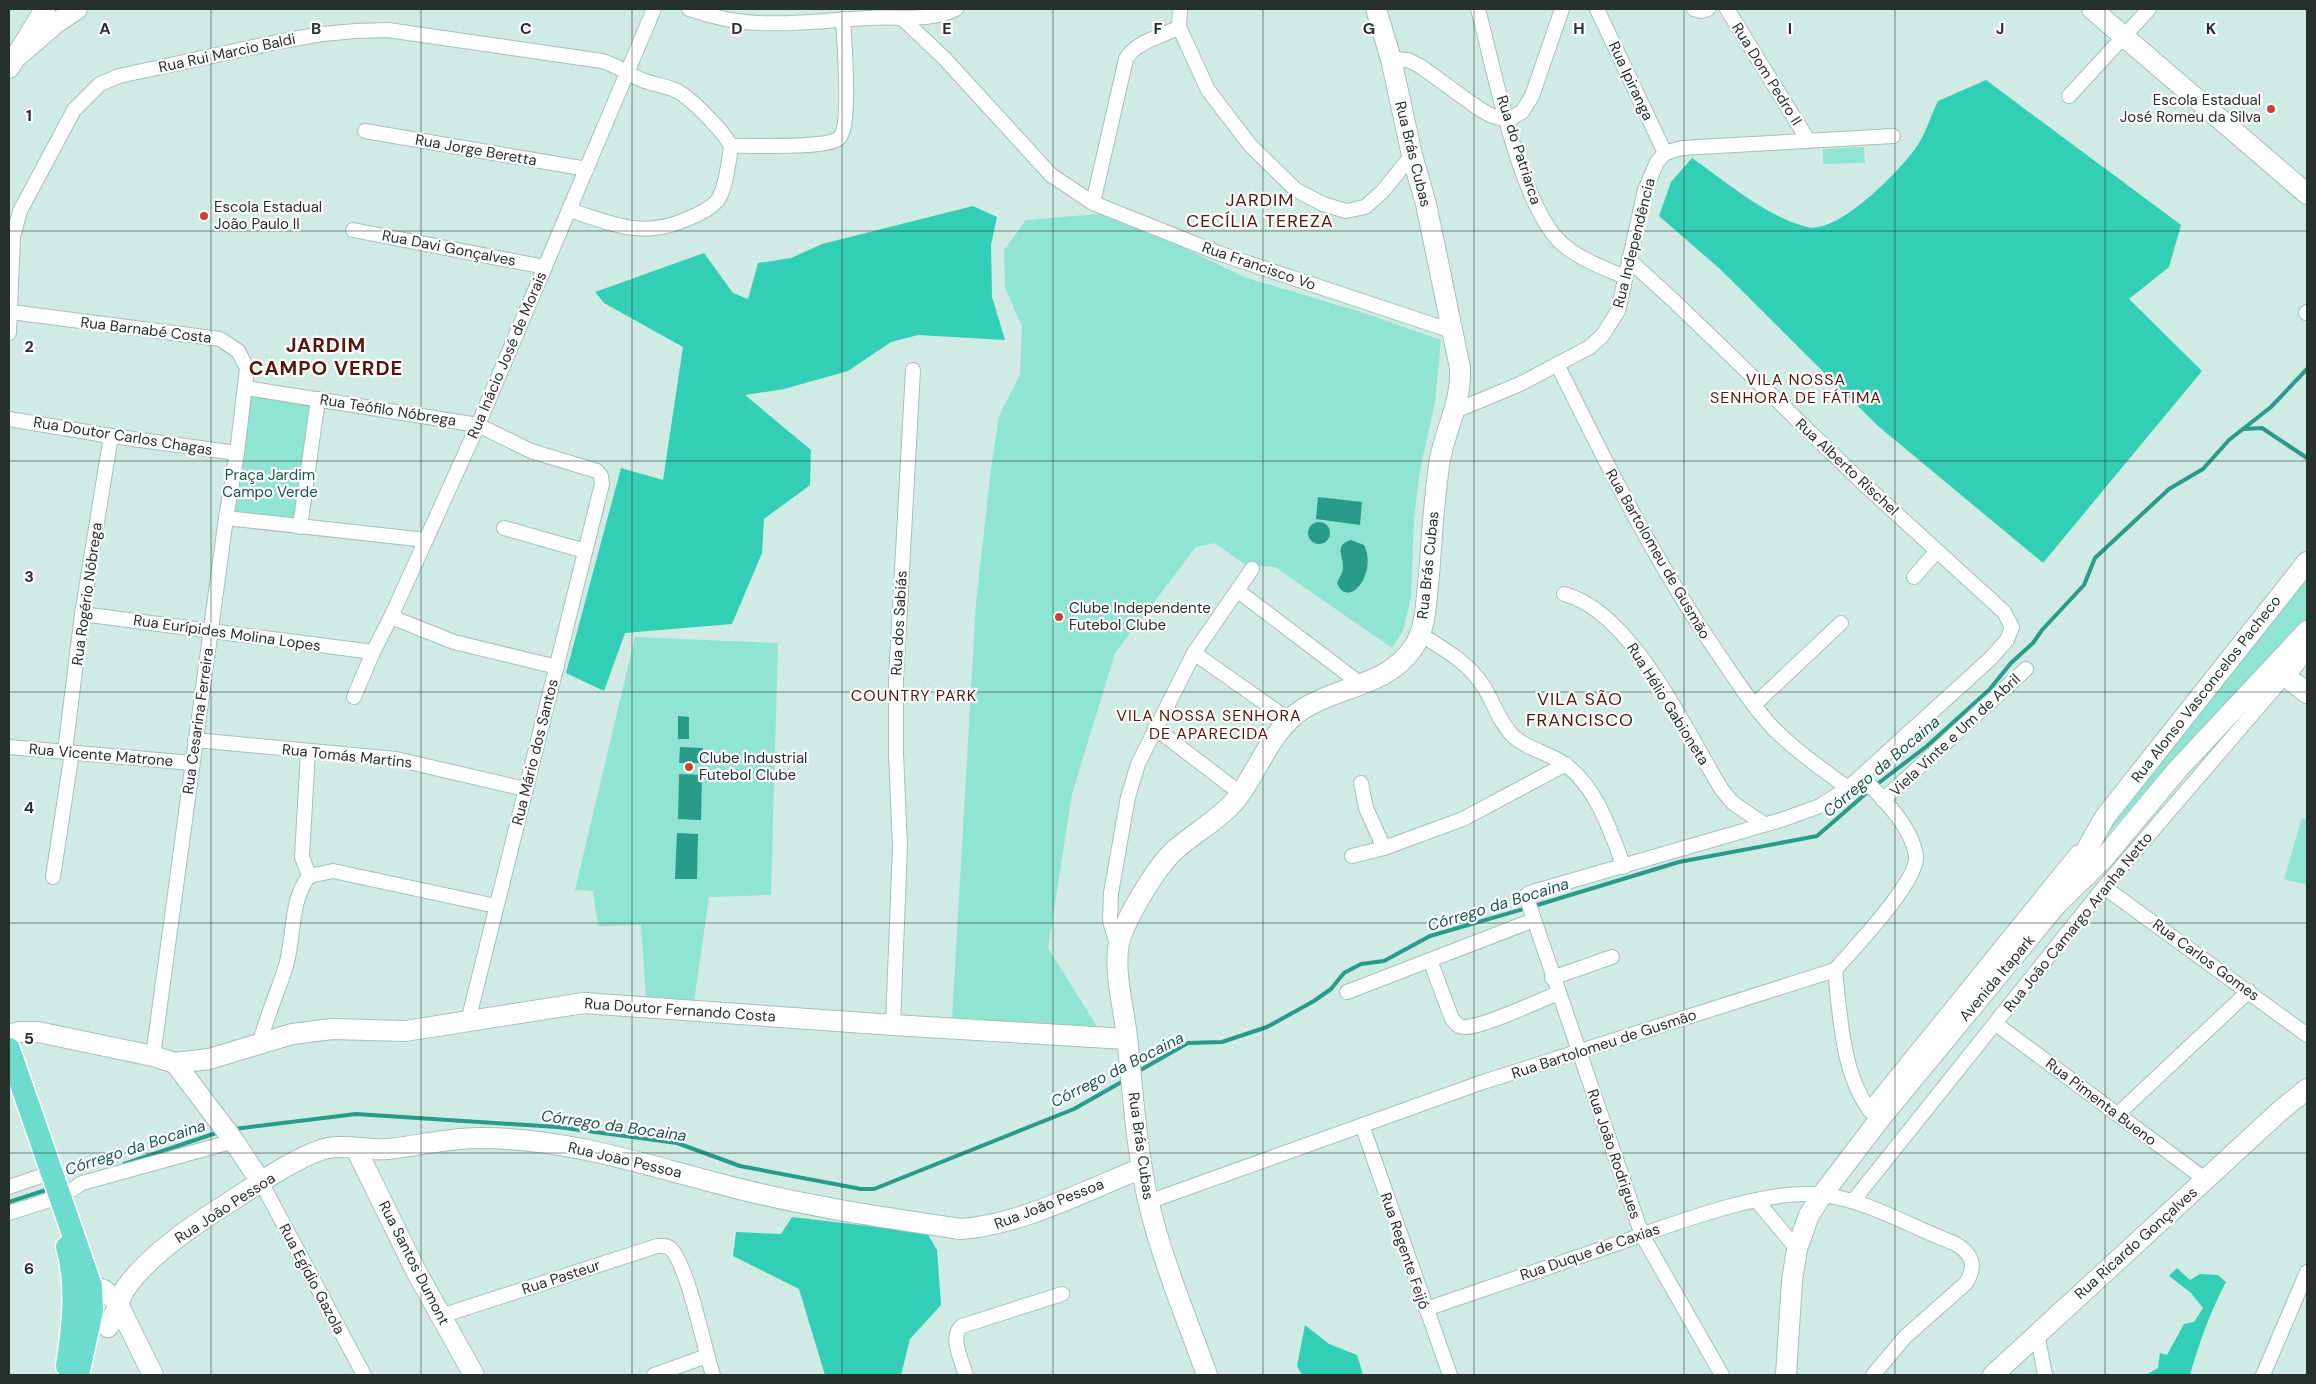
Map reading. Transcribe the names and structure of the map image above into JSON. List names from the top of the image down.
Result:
{
  "streets": {
    "street": [
      "Rua Rui Marcio Baldi",
      "Rua Dom Pedro II",
      "Rua Ipiranga",
      "Rua Jorge Beretta",
      "Rua do Patriarca",
      "Rua Brás Cubas",
      "Rua Independência",
      "Rua Davi Gonçalves",
      "Rua Francisco Vo",
      "Rua Barnabé Costa",
      "Rua Inácio José de Morais",
      "Rua Teófilo Nóbrega",
      "Rua Doutor Carlos Chagas",
      "Rua Alberto Rischel",
      "Rua Bartolomeu de Gusmão",
      "Rua Rogério Nóbrega",
      "Rua dos Sabiás",
      "Rua Eurípides Molina Lopes",
      "Rua Alonso Vasconcelos Pacheco",
      "Rua Hélio Gabioneta",
      "Rua Cesarina Ferreira",
      "Viela Vinte e Um de Abril",
      "Rua Mário dos Santos",
      "Rua Vicente Matrone",
      "Rua Tomás Martins",
      "Rua João Camargo Aranha Netto",
      "Rua Carlos Gomes",
      "Avenida Itapark",
      "Rua Doutor Fernando Costa",
      "Rua Pimenta Bueno",
      "Rua João Rodrigues",
      "Rua João Pessoa",
      "Rua Ricardo Gonçalves",
      "Rua Regente Feijó",
      "Rua Duque de Caxias",
      "Rua Santos Dumont",
      "Rua Pasteur",
      "Rua Egídio Gazola"
    ]
  },
  "crossings": [
    ["Rua Rui Marcio Baldi", "Rua Barnabé Costa"],
    ["Rua Rui Marcio Baldi", "Rua Inácio José de Morais"],
    ["Rua Ipiranga", "Rua Independência"],
    ["Rua Jorge Beretta", "Rua Inácio José de Morais"],
    ["Rua do Patriarca", "Rua Independência"],
    ["Rua Brás Cubas", "Rua Independência"],
    ["Rua Brás Cubas", "Rua Francisco Vo"],
    ["Rua Brás Cubas", "Rua Bartolomeu de Gusmão"],
    ["Rua Brás Cubas", "Rua Doutor Fernando Costa"],
    ["Rua Brás Cubas", "Rua João Pessoa"],
    ["Rua Independência", "Rua Alberto Rischel"],
    ["Rua Independência", "Rua Bartolomeu de Gusmão"],
    ["Rua Davi Gonçalves", "Rua Inácio José de Morais"],
    ["Rua Barnabé Costa", "Rua Teófilo Nóbrega"],
    ["Rua Barnabé Costa", "Rua Cesarina Ferreira"],
    ["Rua Inácio José de Morais", "Rua Teófilo Nóbrega"],
    ["Rua Inácio José de Morais", "Rua Eurípides Molina Lopes"],
    ["Rua Teófilo Nóbrega", "Rua Cesarina Ferreira"],
    ["Rua Teófilo Nóbrega", "Rua Mário dos Santos"],
    ["Rua Doutor Carlos Chagas", "Rua Rogério Nóbrega"],
    ["Rua Doutor Carlos Chagas", "Rua Cesarina Ferreira"],
    ["Rua Alberto Rischel", "Viela Vinte e Um de Abril"],
    ["Rua Bartolomeu de Gusmão", "Rua João Rodrigues"],
    ["Rua Bartolomeu de Gusmão", "Rua Regente Feijó"],
    ["Rua Rogério Nóbrega", "Rua Eurípides Molina Lopes"],
    ["Rua Rogério Nóbrega", "Rua Vicente Matrone"],
    ["Rua dos Sabiás", "Rua Doutor Fernando Costa"],
    ["Rua Eurípides Molina Lopes", "Rua Cesarina Ferreira"],
    ["Rua Alonso Vasconcelos Pacheco", "Avenida Itapark"],
    ["Rua Cesarina Ferreira", "Rua Vicente Matrone"],
    ["Rua Cesarina Ferreira", "Rua Tomás Martins"],
    ["Rua Cesarina Ferreira", "Rua Doutor Fernando Costa"],
    ["Rua Mário dos Santos", "Rua Tomás Martins"],
    ["Rua Mário dos Santos", "Rua Doutor Fernando Costa"],
    ["Rua João Camargo Aranha Netto", "Rua Carlos Gomes"],
    ["Rua João Camargo Aranha Netto", "Rua Pimenta Bueno"],
    ["Rua João Camargo Aranha Netto", "Rua Duque de Caxias"],
    ["Avenida Itapark", "Rua Duque de Caxias"],
    ["Rua Pimenta Bueno", "Rua Ricardo Gonçalves"],
    ["Rua João Rodrigues", "Rua Duque de Caxias"],
    ["Rua João Pessoa", "Rua Santos Dumont"],
    ["Rua João Pessoa", "Rua Egídio Gazola"],
    ["Rua Regente Feijó", "Rua Duque de Caxias"],
    ["Rua Santos Dumont", "Rua Pasteur"]
  ],
  "districts": [
    "JARDIM CECÍLIA TEREZA",
    "JARDIM CAMPO VERDE",
    "VILA NOSSA SENHORA DE FÁTIMA",
    "COUNTRY PARK",
    "VILA SÃO FRANCISCO",
    "VILA NOSSA SENHORA DE APARECIDA"
  ],
  "water": ["Córrego da Bocaina"],
  "parks": ["Praça Jardim Campo Verde"],
  "places": [
    "Escola Estadual José Romeu da Silva",
    "Escola Estadual João Paulo II",
    "Clube Independente Futebol Clube",
    "Clube Industrial Futebol Clube"
  ],
  "grid": {
    "columns": [
      "A",
      "B",
      "C",
      "D",
      "E",
      "F",
      "G",
      "H",
      "I",
      "J",
      "K"
    ],
    "rows": [
      "1",
      "2",
      "3",
      "4",
      "5",
      "6"
    ]
  }
}
